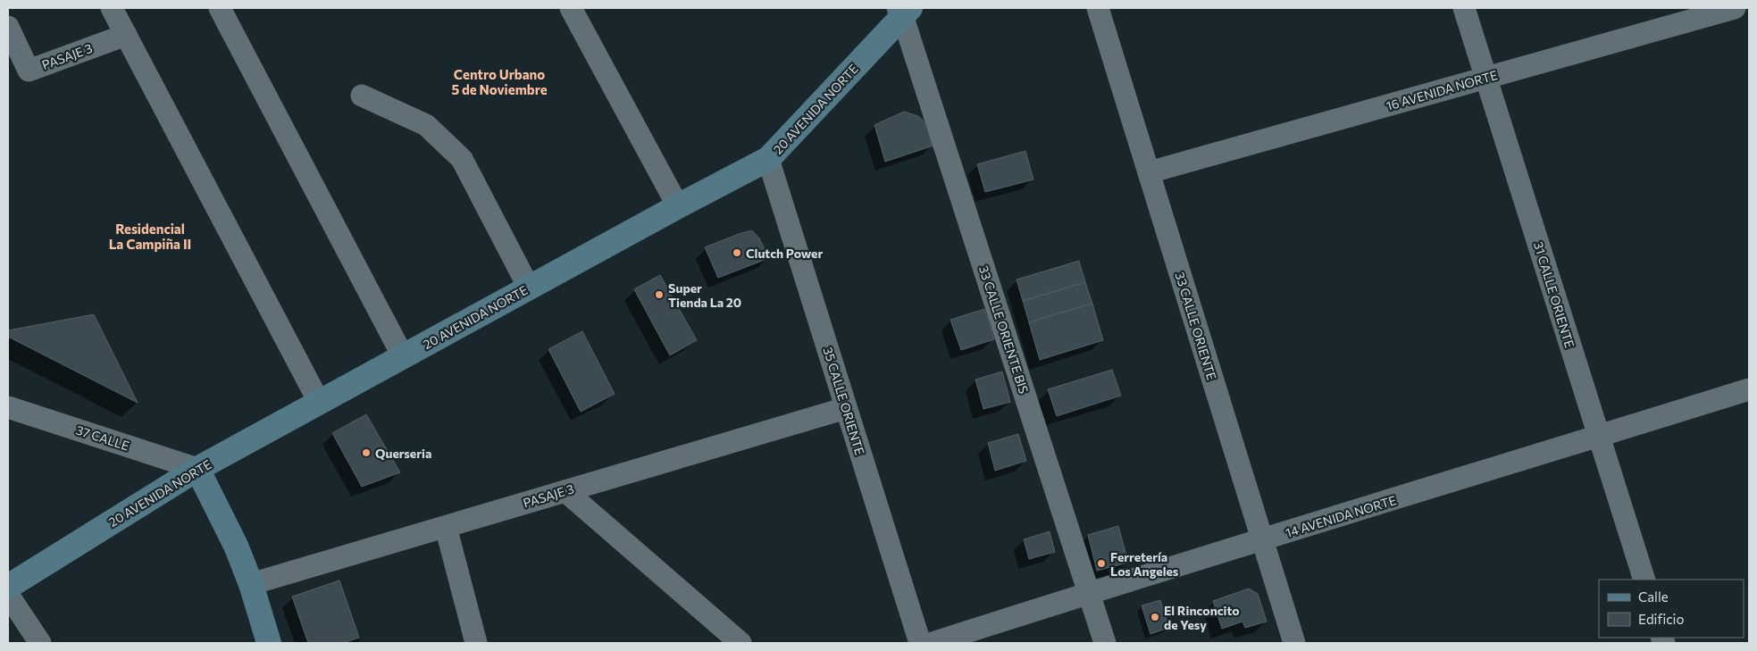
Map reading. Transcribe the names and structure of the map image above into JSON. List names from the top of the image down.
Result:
{
  "streets": {
    "street": [
      "PASAJE 3",
      "16 AVENIDA NORTE",
      "20 AVENIDA NORTE",
      "31 CALLE ORIENTE",
      "33 CALLE ORIENTE",
      "33 CALLE ORIENTE BIS",
      "35 CALLE ORIENTE",
      "37 CALLE",
      "14 AVENIDA NORTE"
    ]
  },
  "crossings": [
    ["PASAJE 3", "35 CALLE ORIENTE"],
    ["16 AVENIDA NORTE", "31 CALLE ORIENTE"],
    ["16 AVENIDA NORTE", "33 CALLE ORIENTE"],
    ["20 AVENIDA NORTE", "33 CALLE ORIENTE BIS"],
    ["20 AVENIDA NORTE", "35 CALLE ORIENTE"],
    ["20 AVENIDA NORTE", "37 CALLE"],
    ["31 CALLE ORIENTE", "14 AVENIDA NORTE"],
    ["33 CALLE ORIENTE", "14 AVENIDA NORTE"],
    ["33 CALLE ORIENTE BIS", "14 AVENIDA NORTE"]
  ],
  "districts": ["Centro Urbano 5 de Noviembre", "Residencial La Campiña II"],
  "places": [
    "Clutch Power",
    "Super Tienda La 20",
    "Querseria",
    "Ferretería Los Angeles",
    "El Rinconcito de Yesy"
  ],
  "legend": ["Calle", "Edificio"]
}
